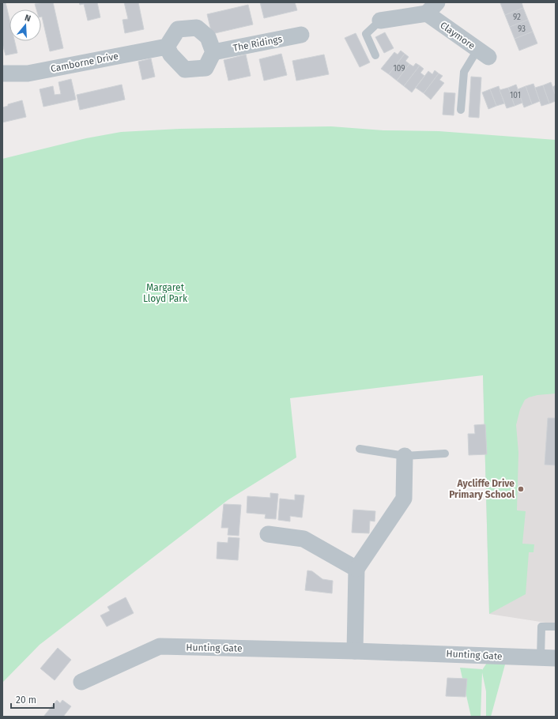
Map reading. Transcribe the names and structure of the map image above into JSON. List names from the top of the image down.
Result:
{
  "streets": {
    "street": [
      "Claymore",
      "The Ridings",
      "Camborne Drive",
      "Hunting Gate"
    ]
  },
  "crossings": [
    ["The Ridings", "Camborne Drive"]
  ],
  "parks": ["Margaret Lloyd Park"],
  "places": ["Aycliffe Drive Primary School"],
  "house_numbers": [
    "92",
    "93",
    "109",
    "101"
  ],
  "scale_bar": "20 m",
  "north": "top"
}
